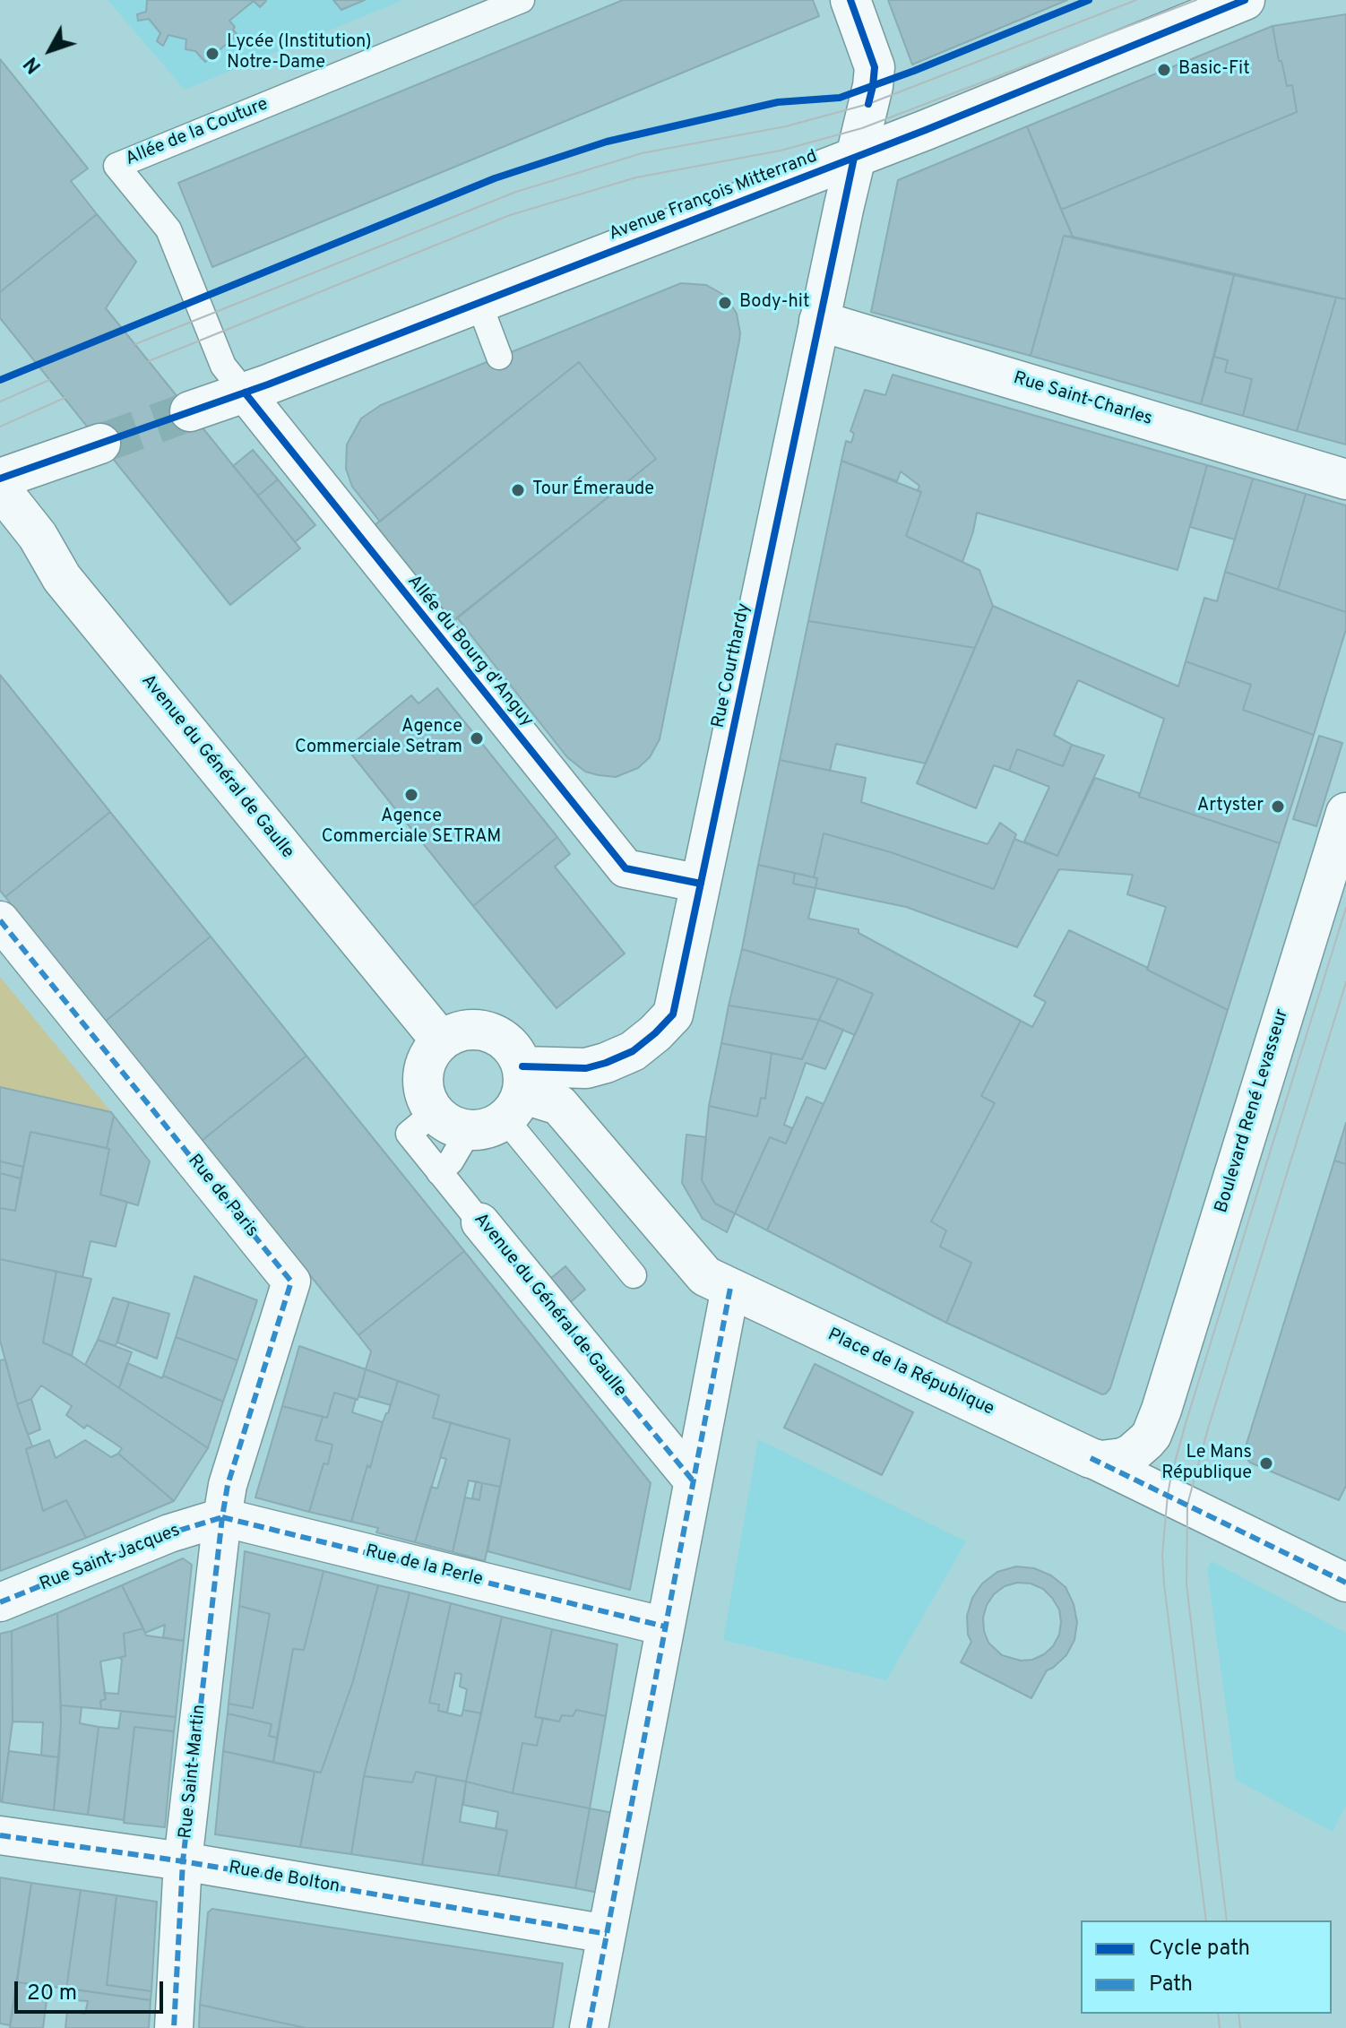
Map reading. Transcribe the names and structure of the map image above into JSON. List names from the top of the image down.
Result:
{
  "streets": {
    "street": [
      "Avenue François Mitterrand",
      "Rue Saint-Charles",
      "Allée du Bourg d'Anguy",
      "Rue Courthardy",
      "Avenue du Général de Gaulle",
      "Boulevard René Levasseur",
      "Rue de Paris",
      "Place de la République",
      "Rue Saint-Jacques",
      "Rue de la Perle",
      "Rue Saint-Martin",
      "Rue de Bolton"
    ],
    "lane": ["Allée de la Couture"]
  },
  "crossings": [
    ["Allée de la Couture", "Avenue François Mitterrand"],
    ["Allée de la Couture", "Allée du Bourg d'Anguy"],
    ["Avenue François Mitterrand", "Allée du Bourg d'Anguy"],
    ["Avenue François Mitterrand", "Rue Courthardy"],
    ["Rue Saint-Charles", "Rue Courthardy"],
    ["Allée du Bourg d'Anguy", "Rue Courthardy"],
    ["Rue Courthardy", "Avenue du Général de Gaulle"],
    ["Boulevard René Levasseur", "Place de la République"],
    ["Rue de Paris", "Rue Saint-Jacques"],
    ["Rue de Paris", "Rue de la Perle"],
    ["Rue de Paris", "Rue Saint-Martin"],
    ["Rue Saint-Jacques", "Rue de la Perle"],
    ["Rue Saint-Jacques", "Rue Saint-Martin"],
    ["Rue de la Perle", "Rue Saint-Martin"],
    ["Rue Saint-Martin", "Rue de Bolton"]
  ],
  "places": [
    "Lycée (Institution) Notre-Dame",
    "Basic-Fit",
    "Body-hit",
    "Tour Émeraude",
    "Agence Commerciale Setram",
    "Agence Commerciale SETRAM",
    "Artyster",
    "Le Mans République"
  ],
  "legend": ["Cycle path", "Path"],
  "scale_bar": "20 m",
  "north": "bottom left"
}
